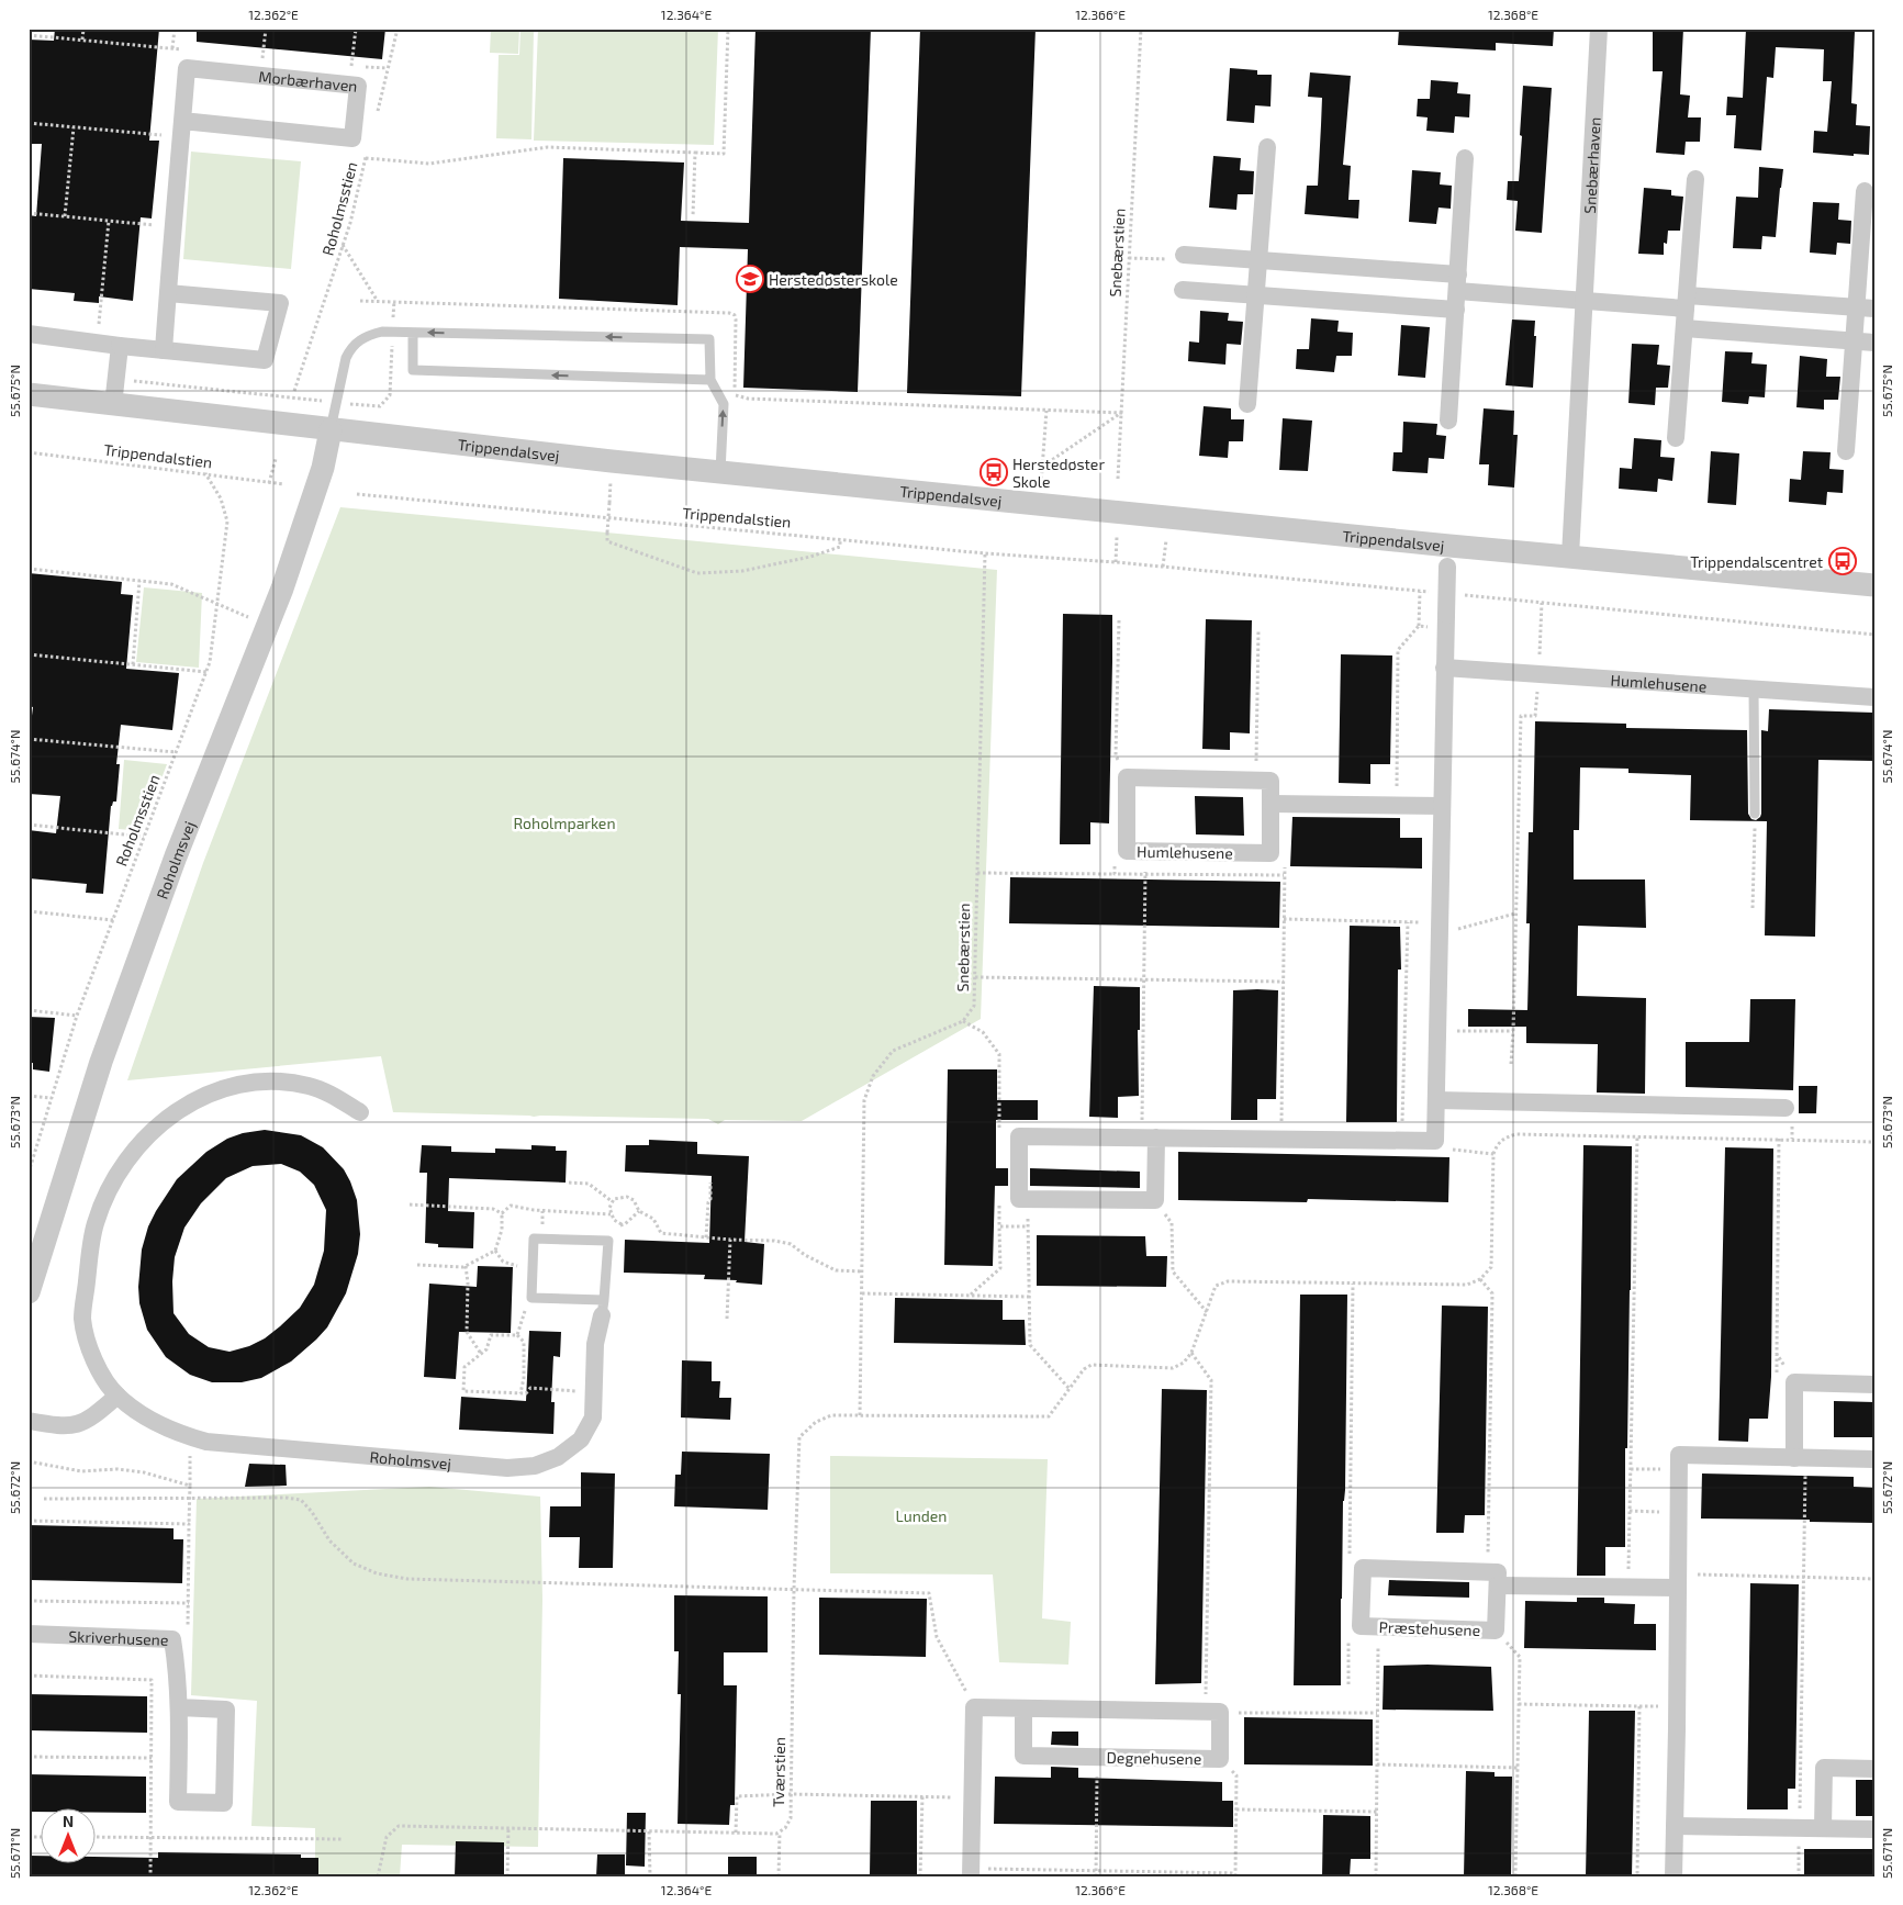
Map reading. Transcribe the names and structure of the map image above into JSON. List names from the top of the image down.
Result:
{
  "streets": {
    "street": [
      "Morbærhaven",
      "Snebærhaven",
      "Trippendalsvej",
      "Humlehusene",
      "Roholmsvej",
      "Præstehusene",
      "Skriverhusene",
      "Degnehusene"
    ],
    "path": [
      "Roholmsstien",
      "Snebærstien",
      "Trippendalstien",
      "Tværstien"
    ]
  },
  "crossings": [
    ["Snebærhaven", "Trippendalsvej"],
    ["Roholmsstien", "Trippendalstien"],
    ["Snebærstien", "Trippendalstien"],
    ["Trippendalsvej", "Roholmsvej"]
  ],
  "parks": ["Roholmparken", "Lunden"],
  "places": {
    "school or university": ["Herstedøsterskole"],
    "bus stop": ["Herstedøster Skole", "Trippendalscentret"]
  },
  "north": "top",
  "coordinates": [
    "12.362°E",
    "12.364°E",
    "12.366°E",
    "12.368°E",
    "55.675°N",
    "55.674°N",
    "55.673°N",
    "55.672°N",
    "55.671°N"
  ]
}
